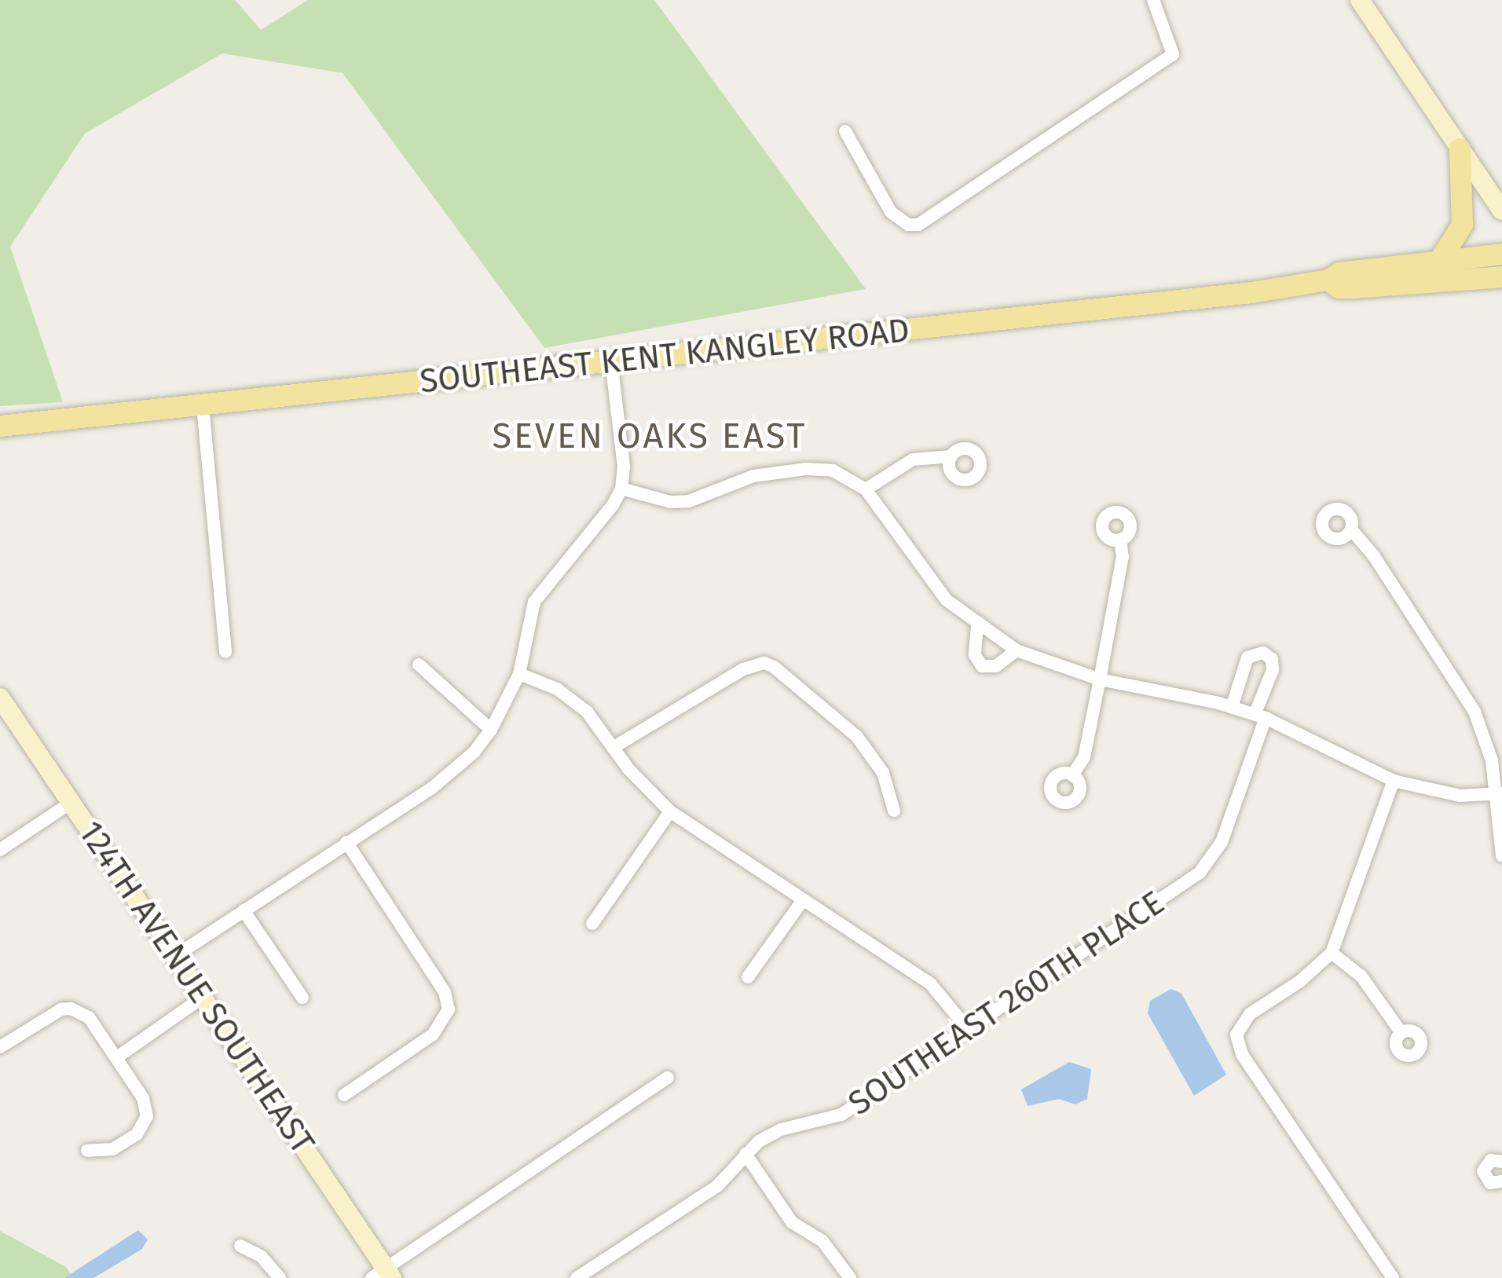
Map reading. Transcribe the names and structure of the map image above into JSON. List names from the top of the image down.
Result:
{
  "streets": {
    "main road": ["SOUTHEAST KENT KANGLEY ROAD"],
    "street": ["124TH AVENUE SOUTHEAST", "SOUTHEAST 260TH PLACE"]
  },
  "districts": ["SEVEN OAKS EAST"]
}
